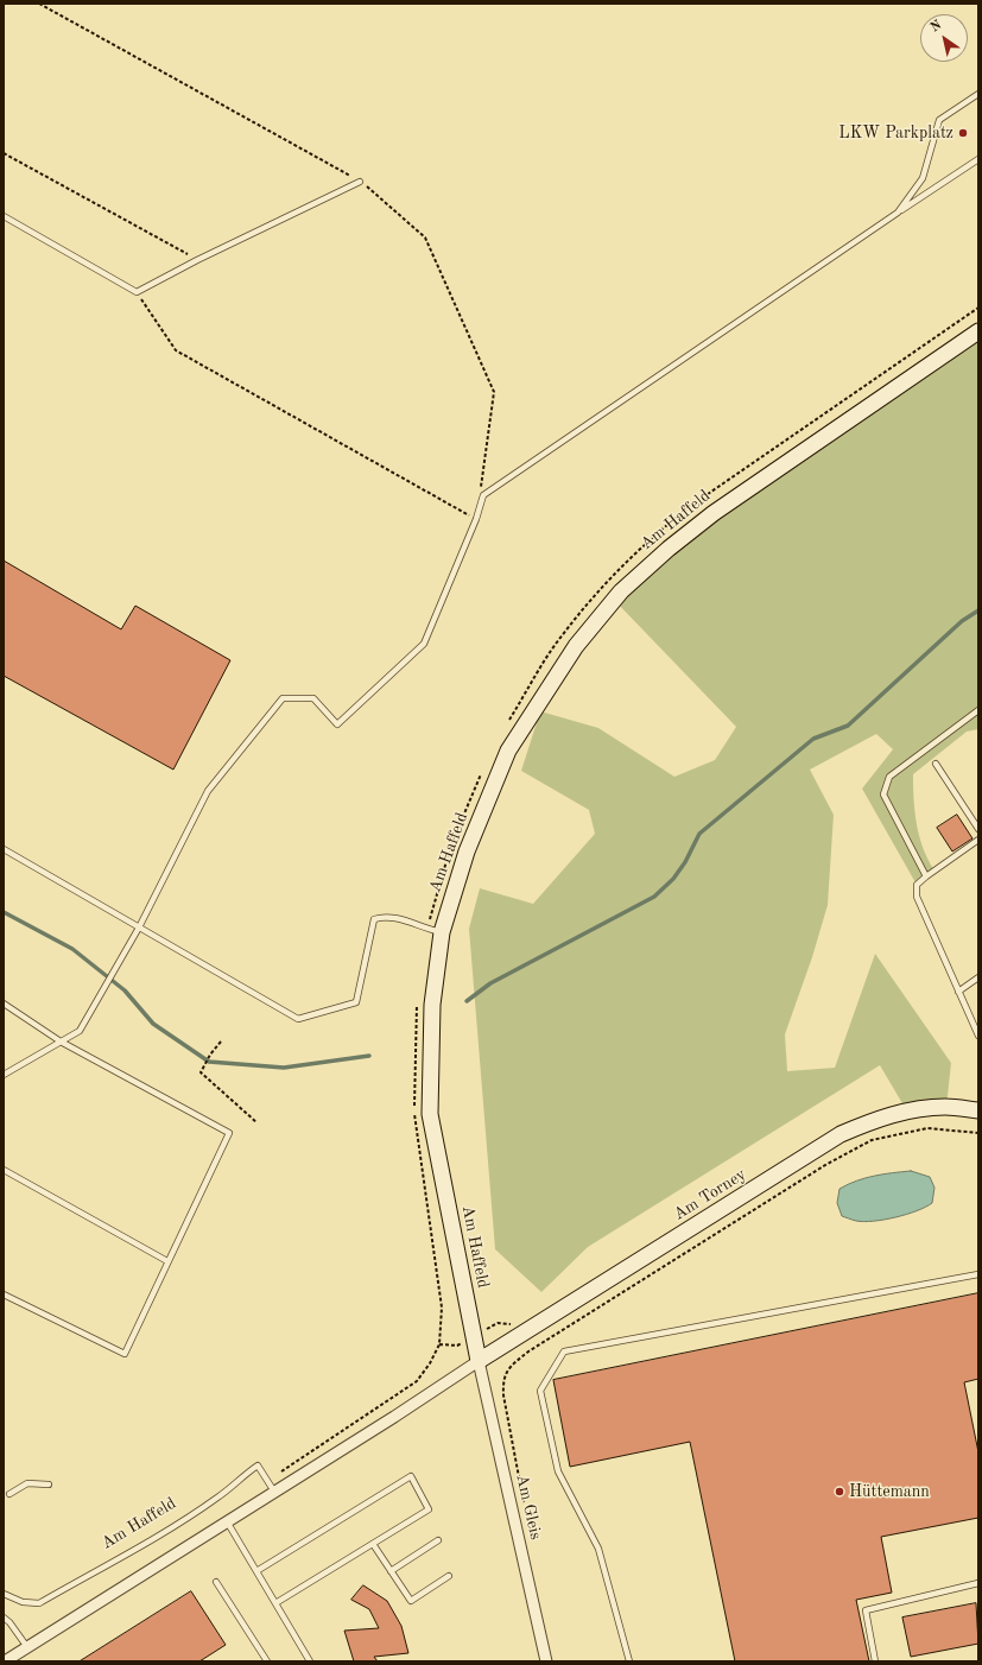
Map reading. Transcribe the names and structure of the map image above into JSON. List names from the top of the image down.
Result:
{
  "streets": {
    "street": ["Am Haffeld", "Am Torney", "Am Gleis"]
  },
  "crossings": [
    ["Am Haffeld", "Am Torney"],
    ["Am Haffeld", "Am Gleis"],
    ["Am Torney", "Am Gleis"]
  ],
  "places": ["LKW Parkplatz", "Hüttemann"],
  "north": "top left"
}
